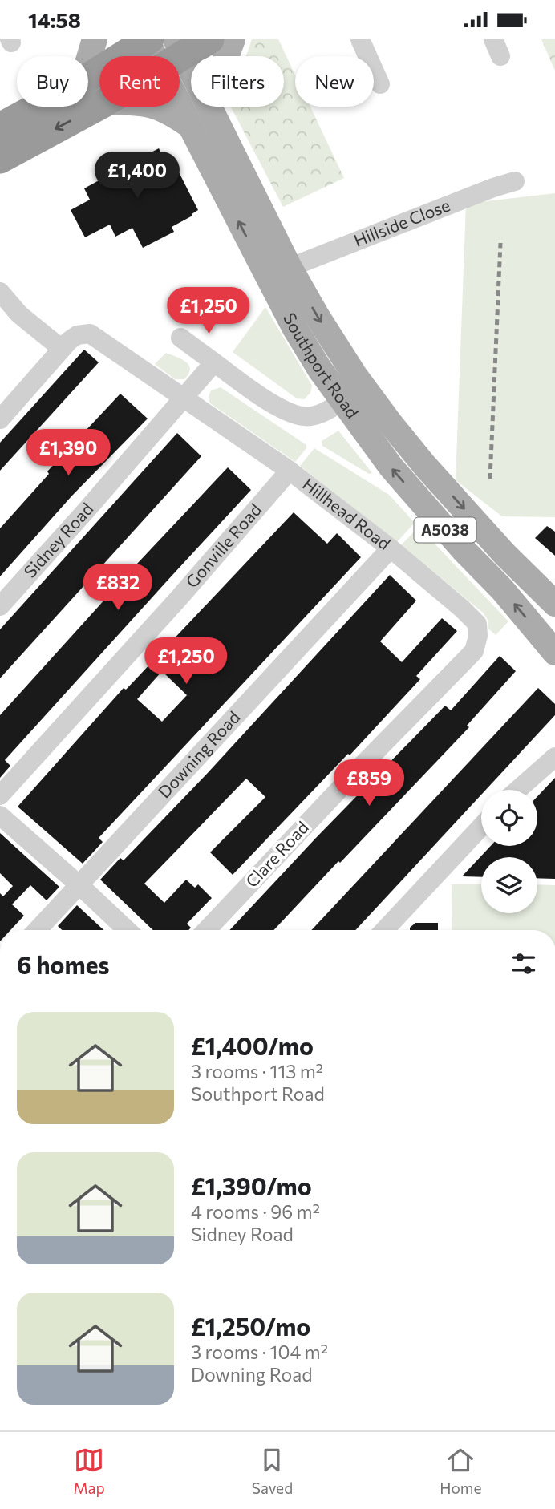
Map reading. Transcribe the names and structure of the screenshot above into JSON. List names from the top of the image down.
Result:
{
  "streets": {
    "main road": ["Southport Road", "A5038"],
    "street": [
      "Hillside Close",
      "Hillhead Road",
      "Sidney Road",
      "Gonville Road",
      "Downing Road",
      "Clare Road"
    ]
  },
  "crossings": [
    ["Hillside Close", "Southport Road"],
    ["Hillhead Road", "Sidney Road"],
    ["Hillhead Road", "Gonville Road"],
    ["Hillhead Road", "Downing Road"],
    ["Hillhead Road", "Clare Road"]
  ],
  "page": {
    "status": "14:58",
    "chip": [
      "Buy",
      "Rent",
      "Filters",
      "New"
    ],
    "price": [
      "£1,400",
      "£1,250",
      "£1,390",
      "£832",
      "£1,250",
      "£859"
    ],
    "heading": "6 homes",
    "list": [
      {
        "name": "£1,400/mo",
        "note": "3 rooms · 113 m² · Southport Road"
      },
      {
        "name": "£1,390/mo",
        "note": "4 rooms · 96 m² · Sidney Road"
      },
      {
        "name": "£1,250/mo",
        "note": "3 rooms · 104 m² · Downing Road"
      }
    ],
    "tabs": ["Map", "Saved", "Home"]
  }
}
